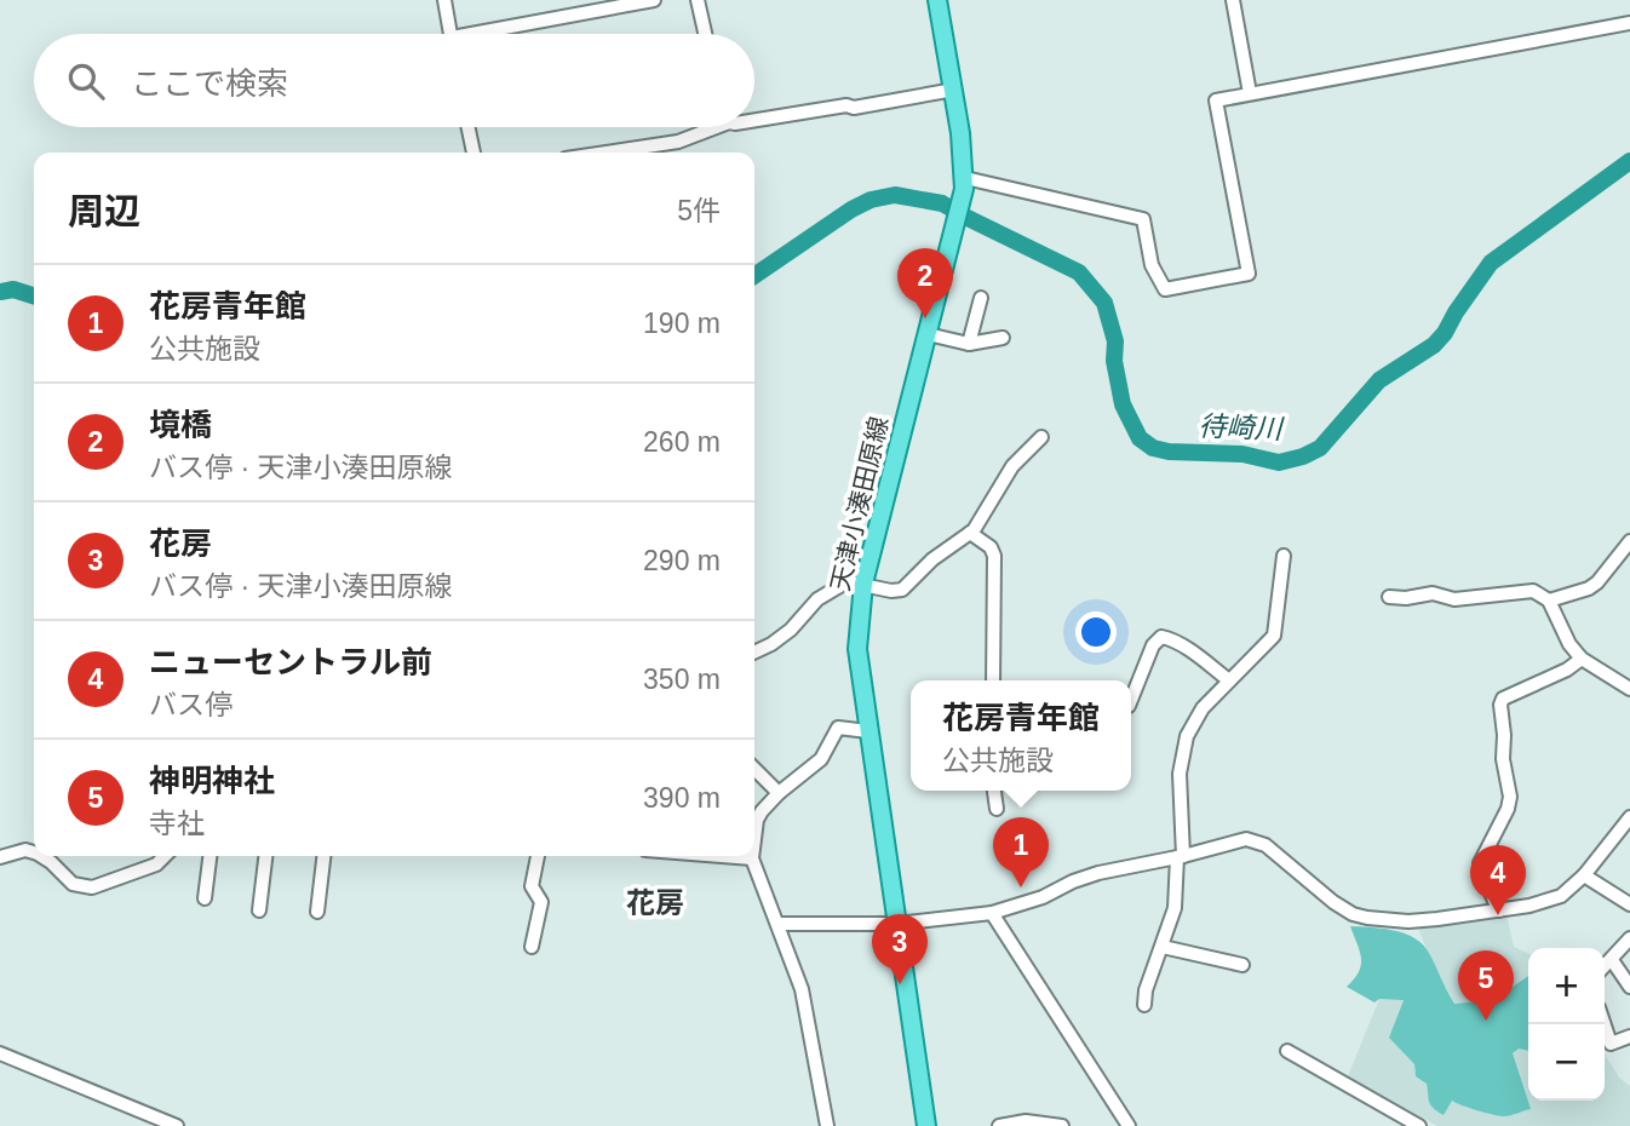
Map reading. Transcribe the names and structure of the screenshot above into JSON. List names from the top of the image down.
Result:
{
  "streets": {
    "main road": ["天津小湊田原線"]
  },
  "districts": ["花房"],
  "water": ["待崎川"],
  "page": {
    "search": "ここで検索",
    "heading": ["周辺", "5件"],
    "pins": [
      "2",
      "1",
      "4",
      "3",
      "5"
    ],
    "list": [
      {
        "mark": "1",
        "name": "花房青年館",
        "note": "公共施設",
        "value": "190 m"
      },
      {
        "mark": "2",
        "name": "境橋",
        "note": "バス停 · 天津小湊田原線",
        "value": "260 m"
      },
      {
        "mark": "3",
        "name": "花房",
        "note": "バス停 · 天津小湊田原線",
        "value": "290 m"
      },
      {
        "mark": "4",
        "name": "ニューセントラル前",
        "note": "バス停",
        "value": "350 m"
      },
      {
        "mark": "5",
        "name": "神明神社",
        "note": "寺社",
        "value": "390 m"
      }
    ],
    "popup": ["花房青年館", "公共施設"],
    "map_buttons": ["+", "−"]
  }
}
